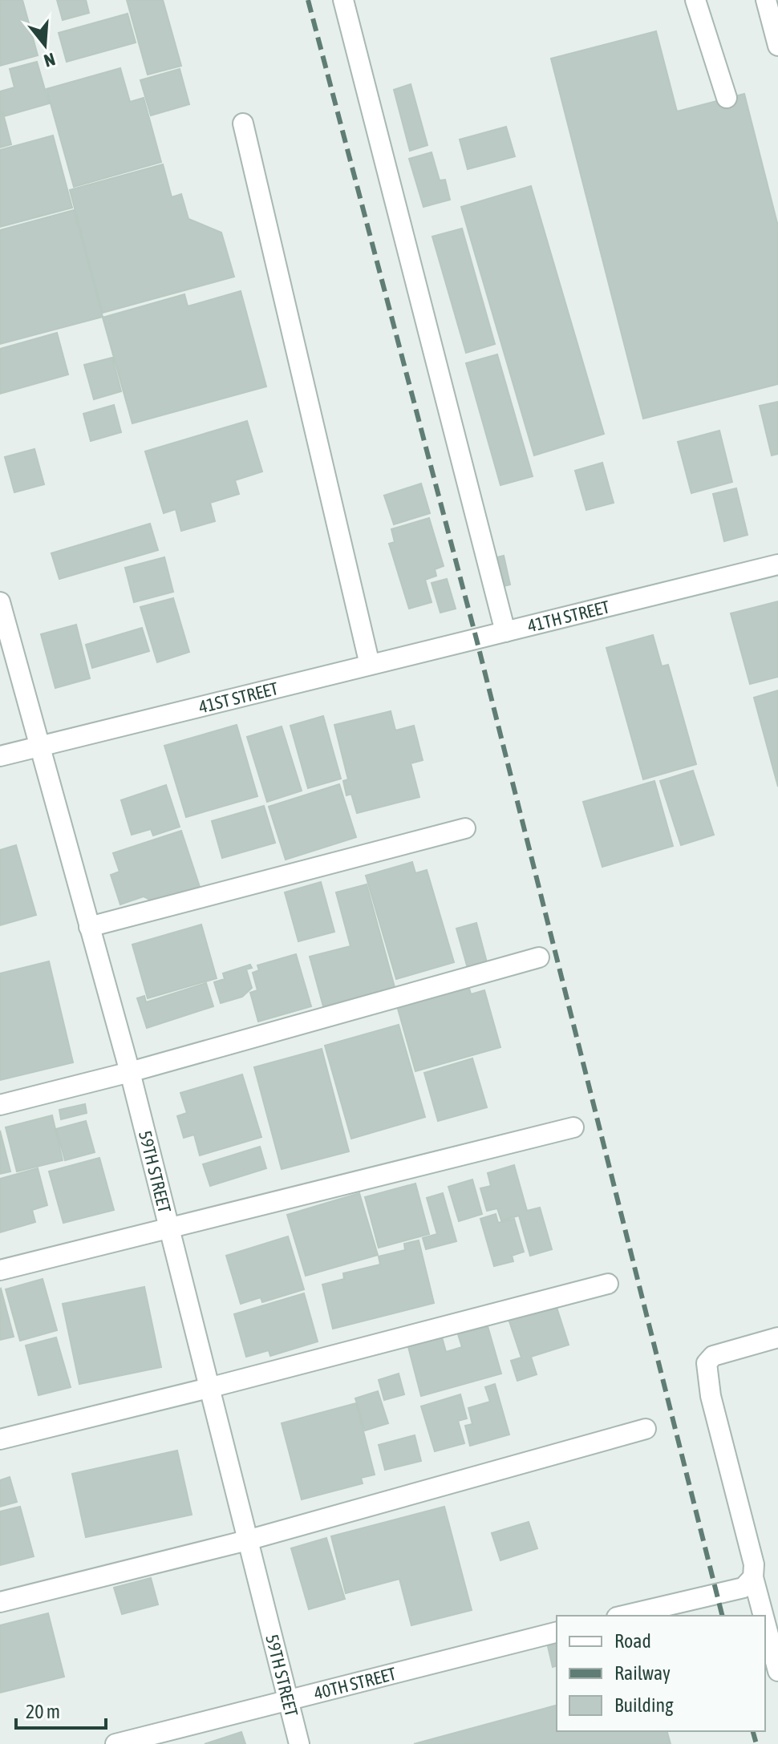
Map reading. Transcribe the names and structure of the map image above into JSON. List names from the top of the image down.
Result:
{
  "streets": {
    "street": [
      "41TH STREET",
      "41ST STREET",
      "59TH STREET",
      "40TH STREET"
    ]
  },
  "crossings": [
    ["41TH STREET", "41ST STREET"],
    ["41ST STREET", "59TH STREET"],
    ["59TH STREET", "40TH STREET"]
  ],
  "legend": ["Road", "Railway", "Building"],
  "scale_bar": "20 m",
  "north": "bottom"
}
